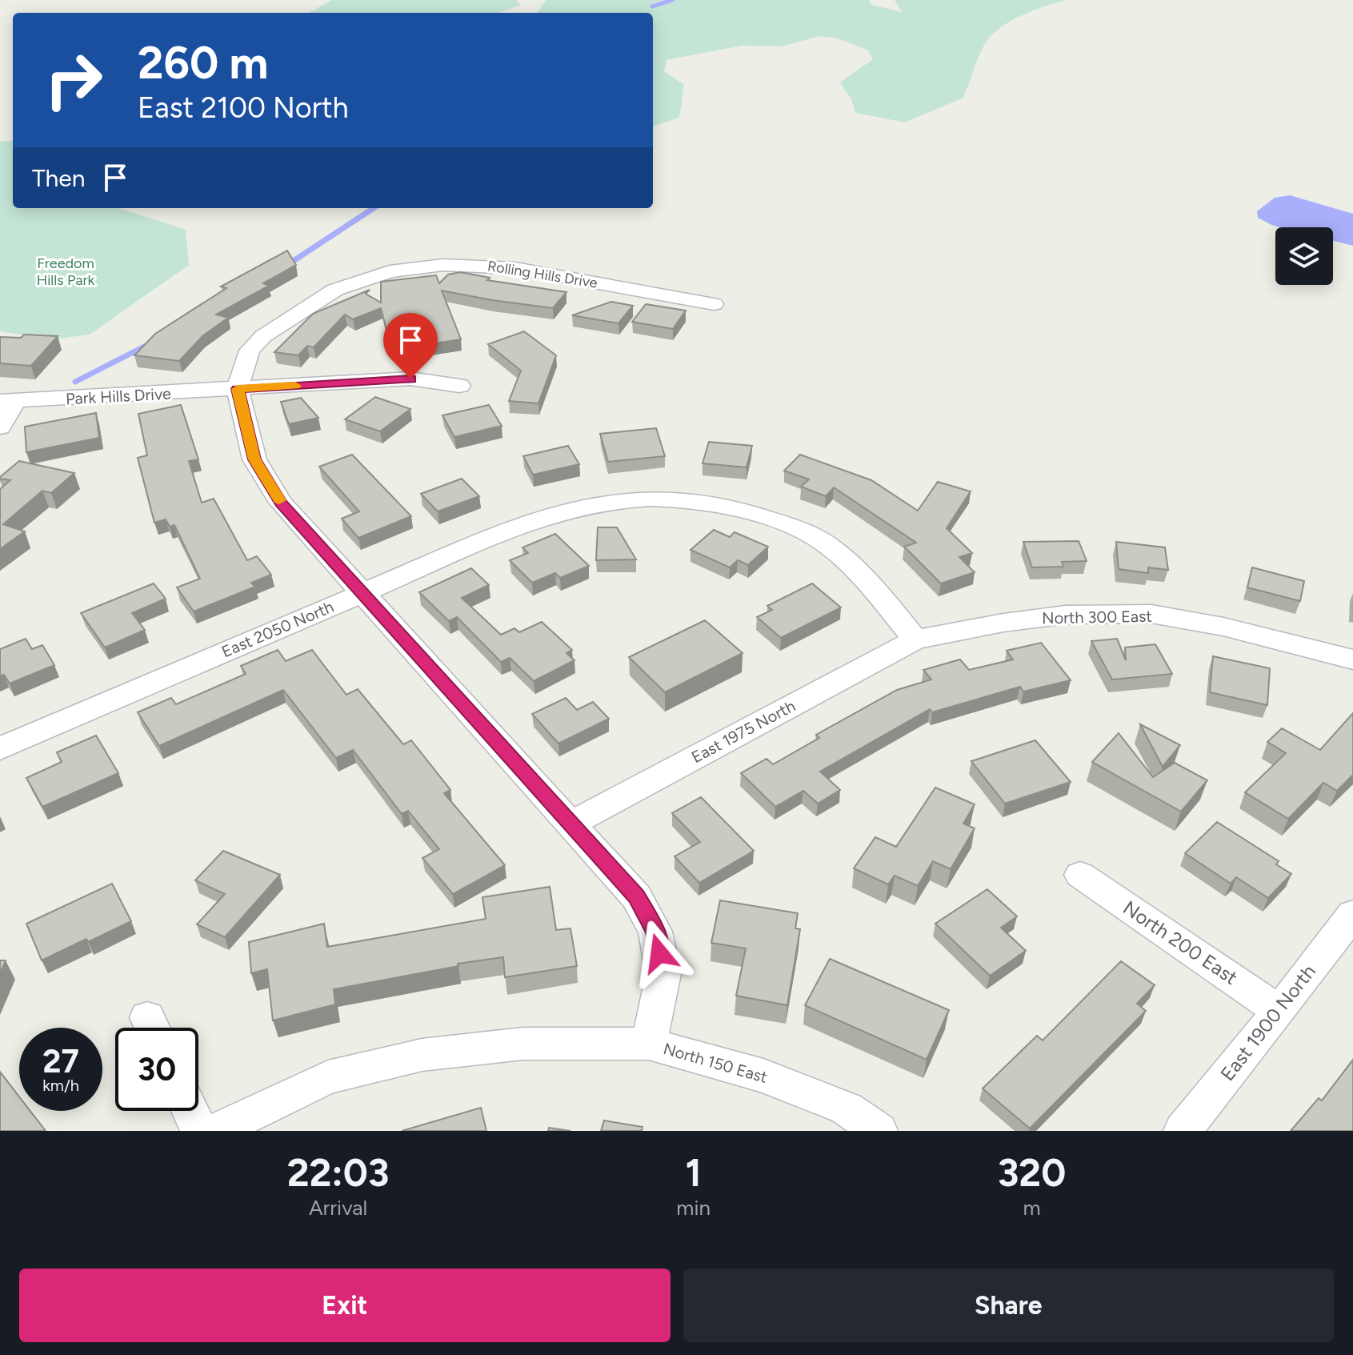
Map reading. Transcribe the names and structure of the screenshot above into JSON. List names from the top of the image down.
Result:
{
  "streets": {
    "street": [
      "Rolling Hills Drive",
      "Park Hills Drive",
      "North 300 East",
      "East 2050 North",
      "East 1975 North",
      "North 200 East",
      "East 1900 North",
      "North 150 East"
    ]
  },
  "crossings": [
    ["Rolling Hills Drive", "Park Hills Drive"],
    ["Rolling Hills Drive", "North 150 East"],
    ["Park Hills Drive", "North 150 East"],
    ["North 300 East", "East 2050 North"],
    ["North 300 East", "East 1975 North"],
    ["East 2050 North", "East 1975 North"],
    ["East 2050 North", "North 150 East"],
    ["East 1975 North", "North 150 East"],
    ["North 200 East", "East 1900 North"]
  ],
  "parks": ["Freedom Hills Park"],
  "page": {
    "turn": ["260 m", "East 2100 North"],
    "then": "Then",
    "speed": "27 km/h",
    "limit": "30",
    "eta": [
      "22:03",
      "Arrival",
      "1",
      "min",
      "320",
      "m"
    ],
    "buttons": ["Exit", "Share"]
  }
}
